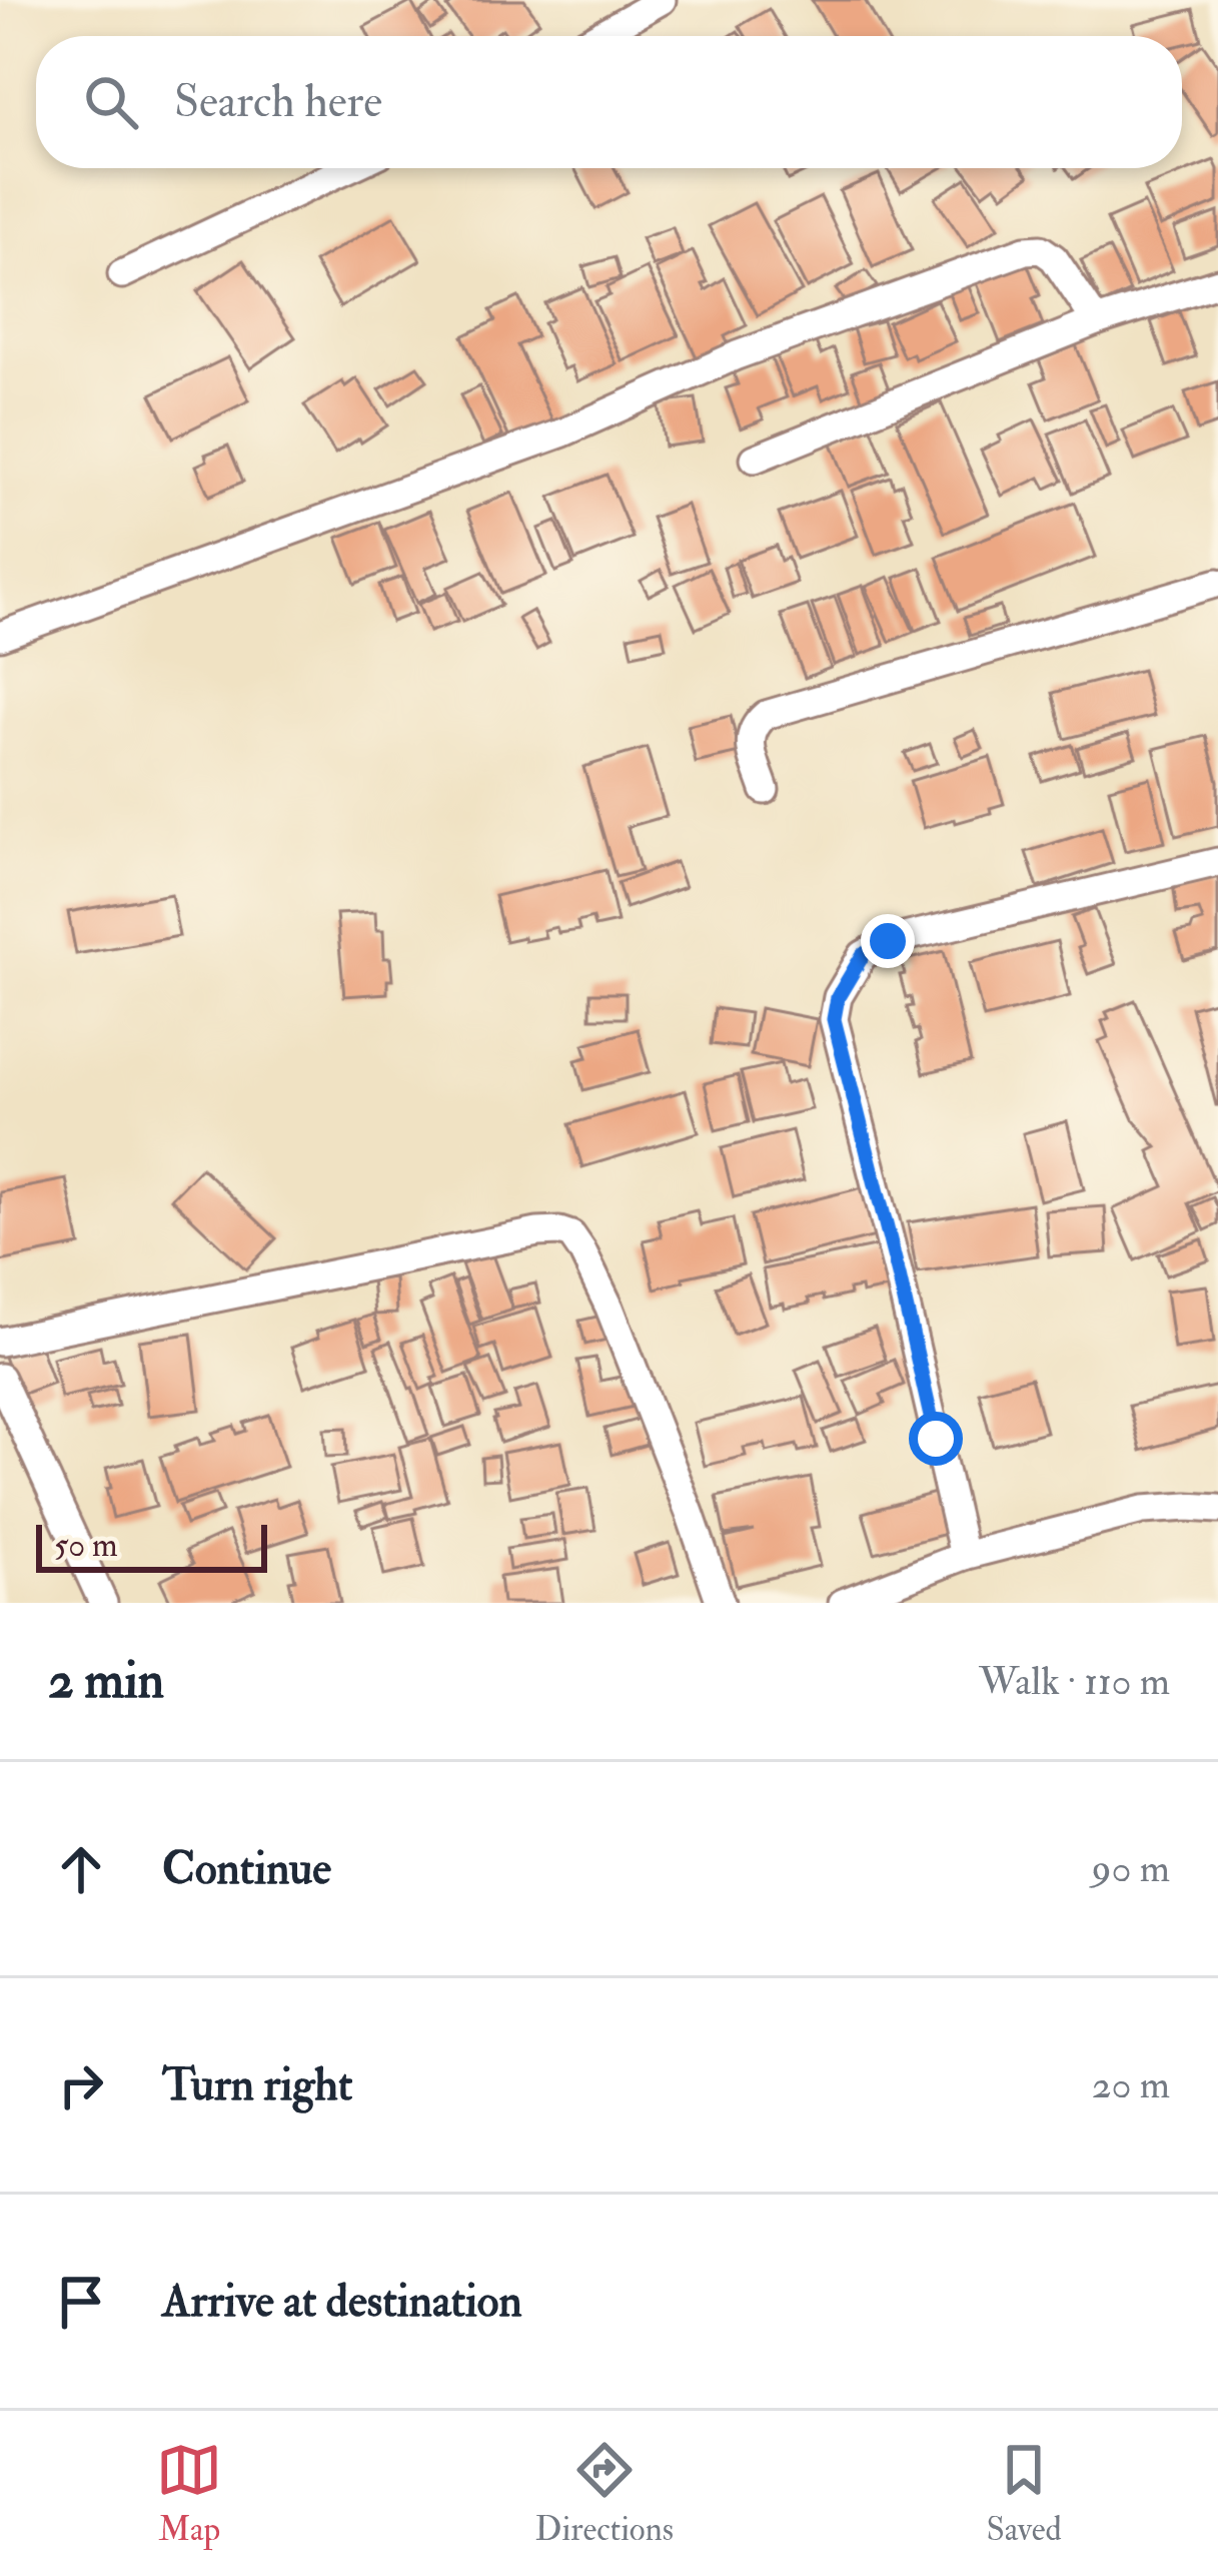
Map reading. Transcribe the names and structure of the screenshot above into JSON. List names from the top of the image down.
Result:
{
  "scale_bar": "50 m",
  "page": {
    "search": "Search here",
    "scale": "50 m",
    "heading": ["2 min", "Walk · 110 m"],
    "list": [
      ["Continue", "90 m"],
      ["Turn right", "20 m"],
      "Arrive at destination"
    ],
    "nav": ["Map", "Directions", "Saved"]
  }
}
